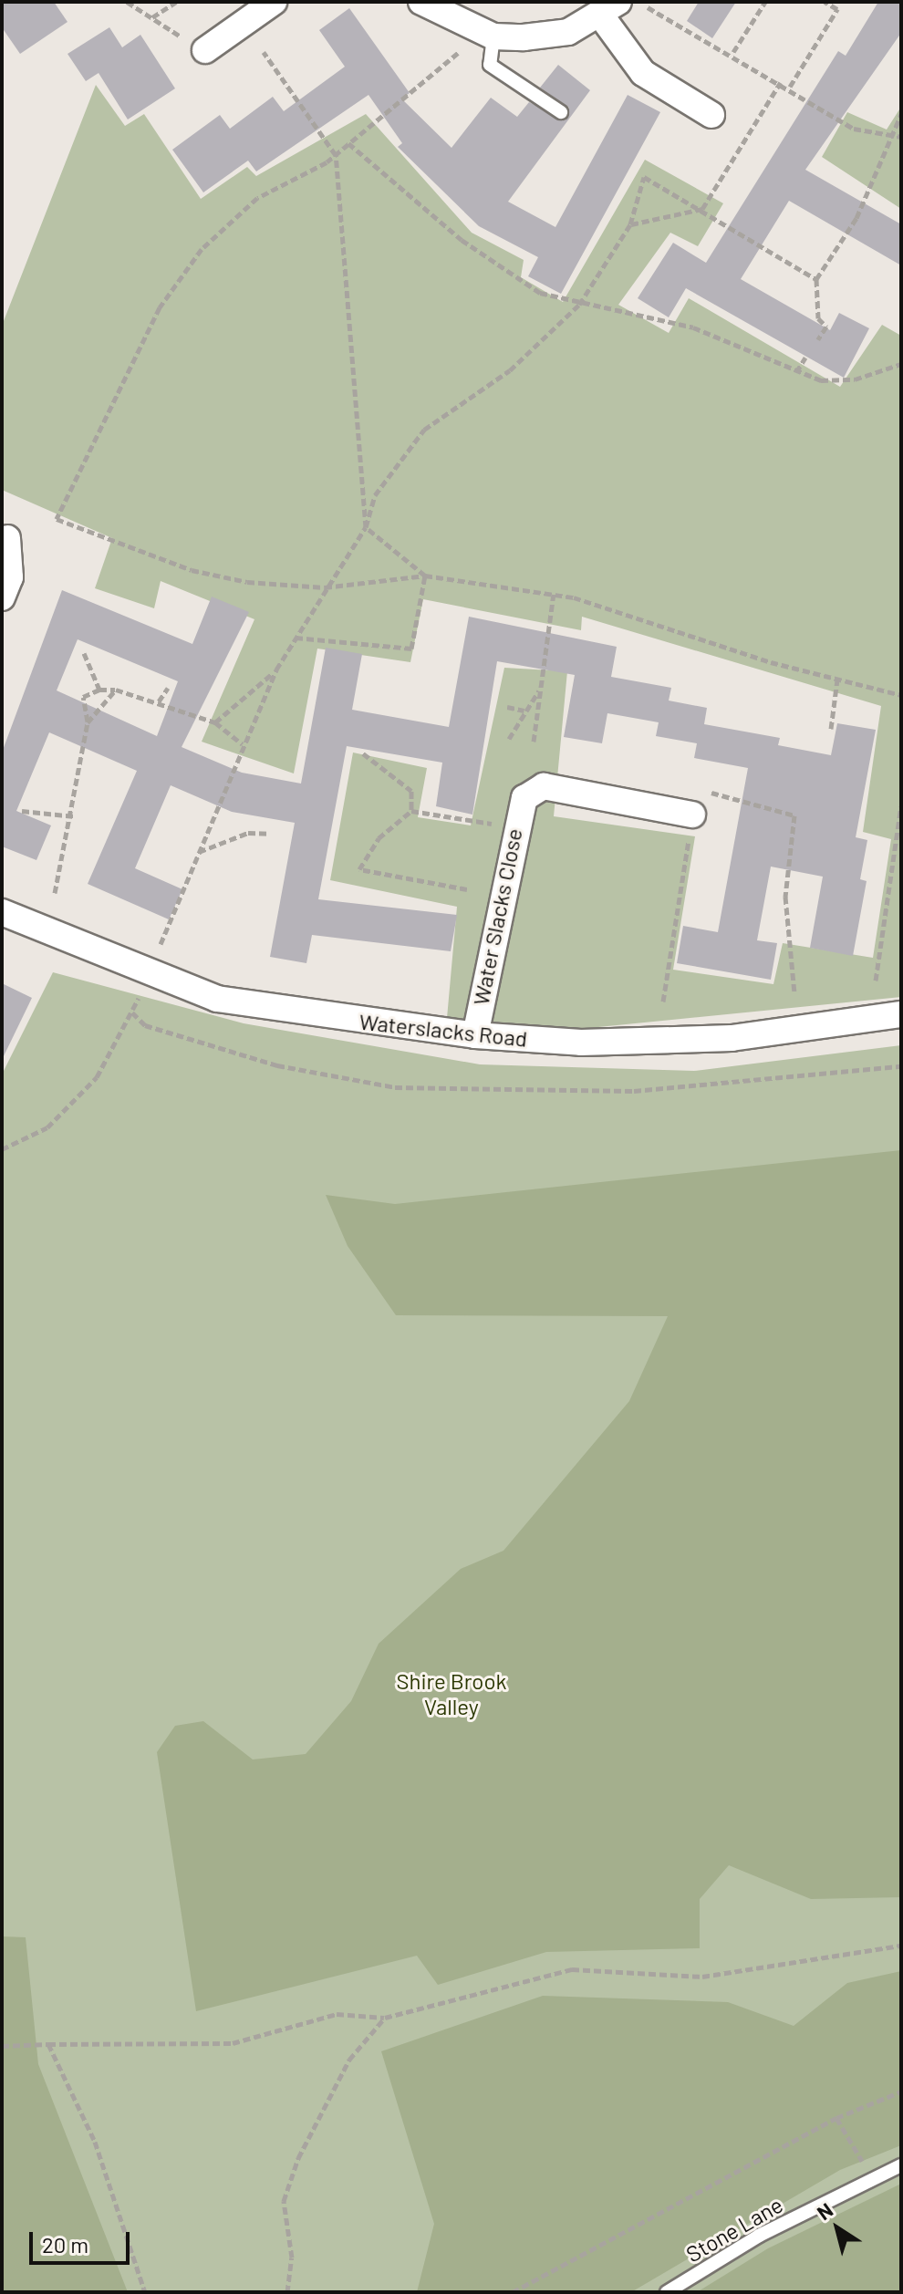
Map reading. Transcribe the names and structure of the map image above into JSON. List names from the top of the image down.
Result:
{
  "streets": {
    "street": ["Water Slacks Close", "Waterslacks Road"],
    "lane": ["Stone Lane"]
  },
  "crossings": [
    ["Water Slacks Close", "Waterslacks Road"]
  ],
  "parks": ["Shire Brook Valley"],
  "scale_bar": "20 m",
  "north": "top left"
}
